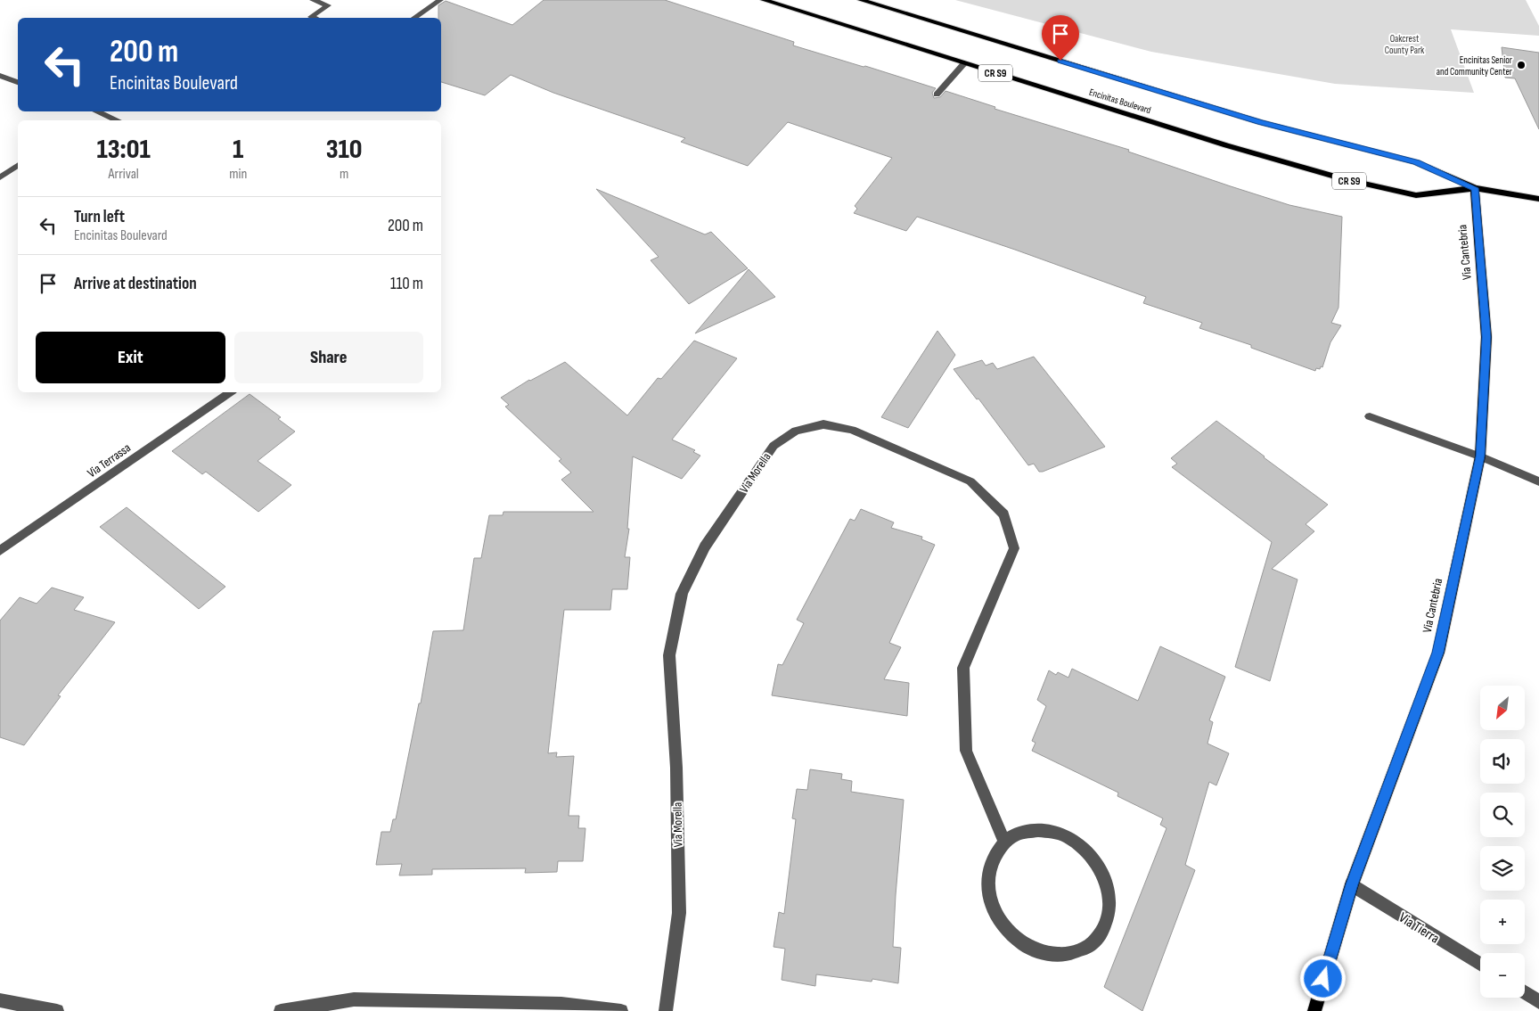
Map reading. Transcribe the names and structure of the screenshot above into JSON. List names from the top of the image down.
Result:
{
  "streets": {
    "main road": ["CR S9", "Encinitas Boulevard", "Via Cantebria"],
    "street": ["Via Terrassa", "Via Morella", "Via Tierra"]
  },
  "crossings": [
    ["Encinitas Boulevard", "Via Cantebria"],
    ["Via Cantebria", "Via Tierra"]
  ],
  "parks": ["Oakcrest County Park"],
  "places": ["Encinitas Senior and Community Center"],
  "north": "bottom left",
  "page": {
    "turn": ["200 m", "Encinitas Boulevard"],
    "eta": [
      "13:01",
      "Arrival",
      "1",
      "min",
      "310",
      "m"
    ],
    "list": [
      {
        "name": "Turn left",
        "note": "Encinitas Boulevard",
        "value": "200 m"
      },
      {
        "name": "Arrive at destination",
        "value": "110 m"
      }
    ],
    "buttons": ["Exit", "Share"],
    "map_buttons": ["+", "−"]
  }
}
